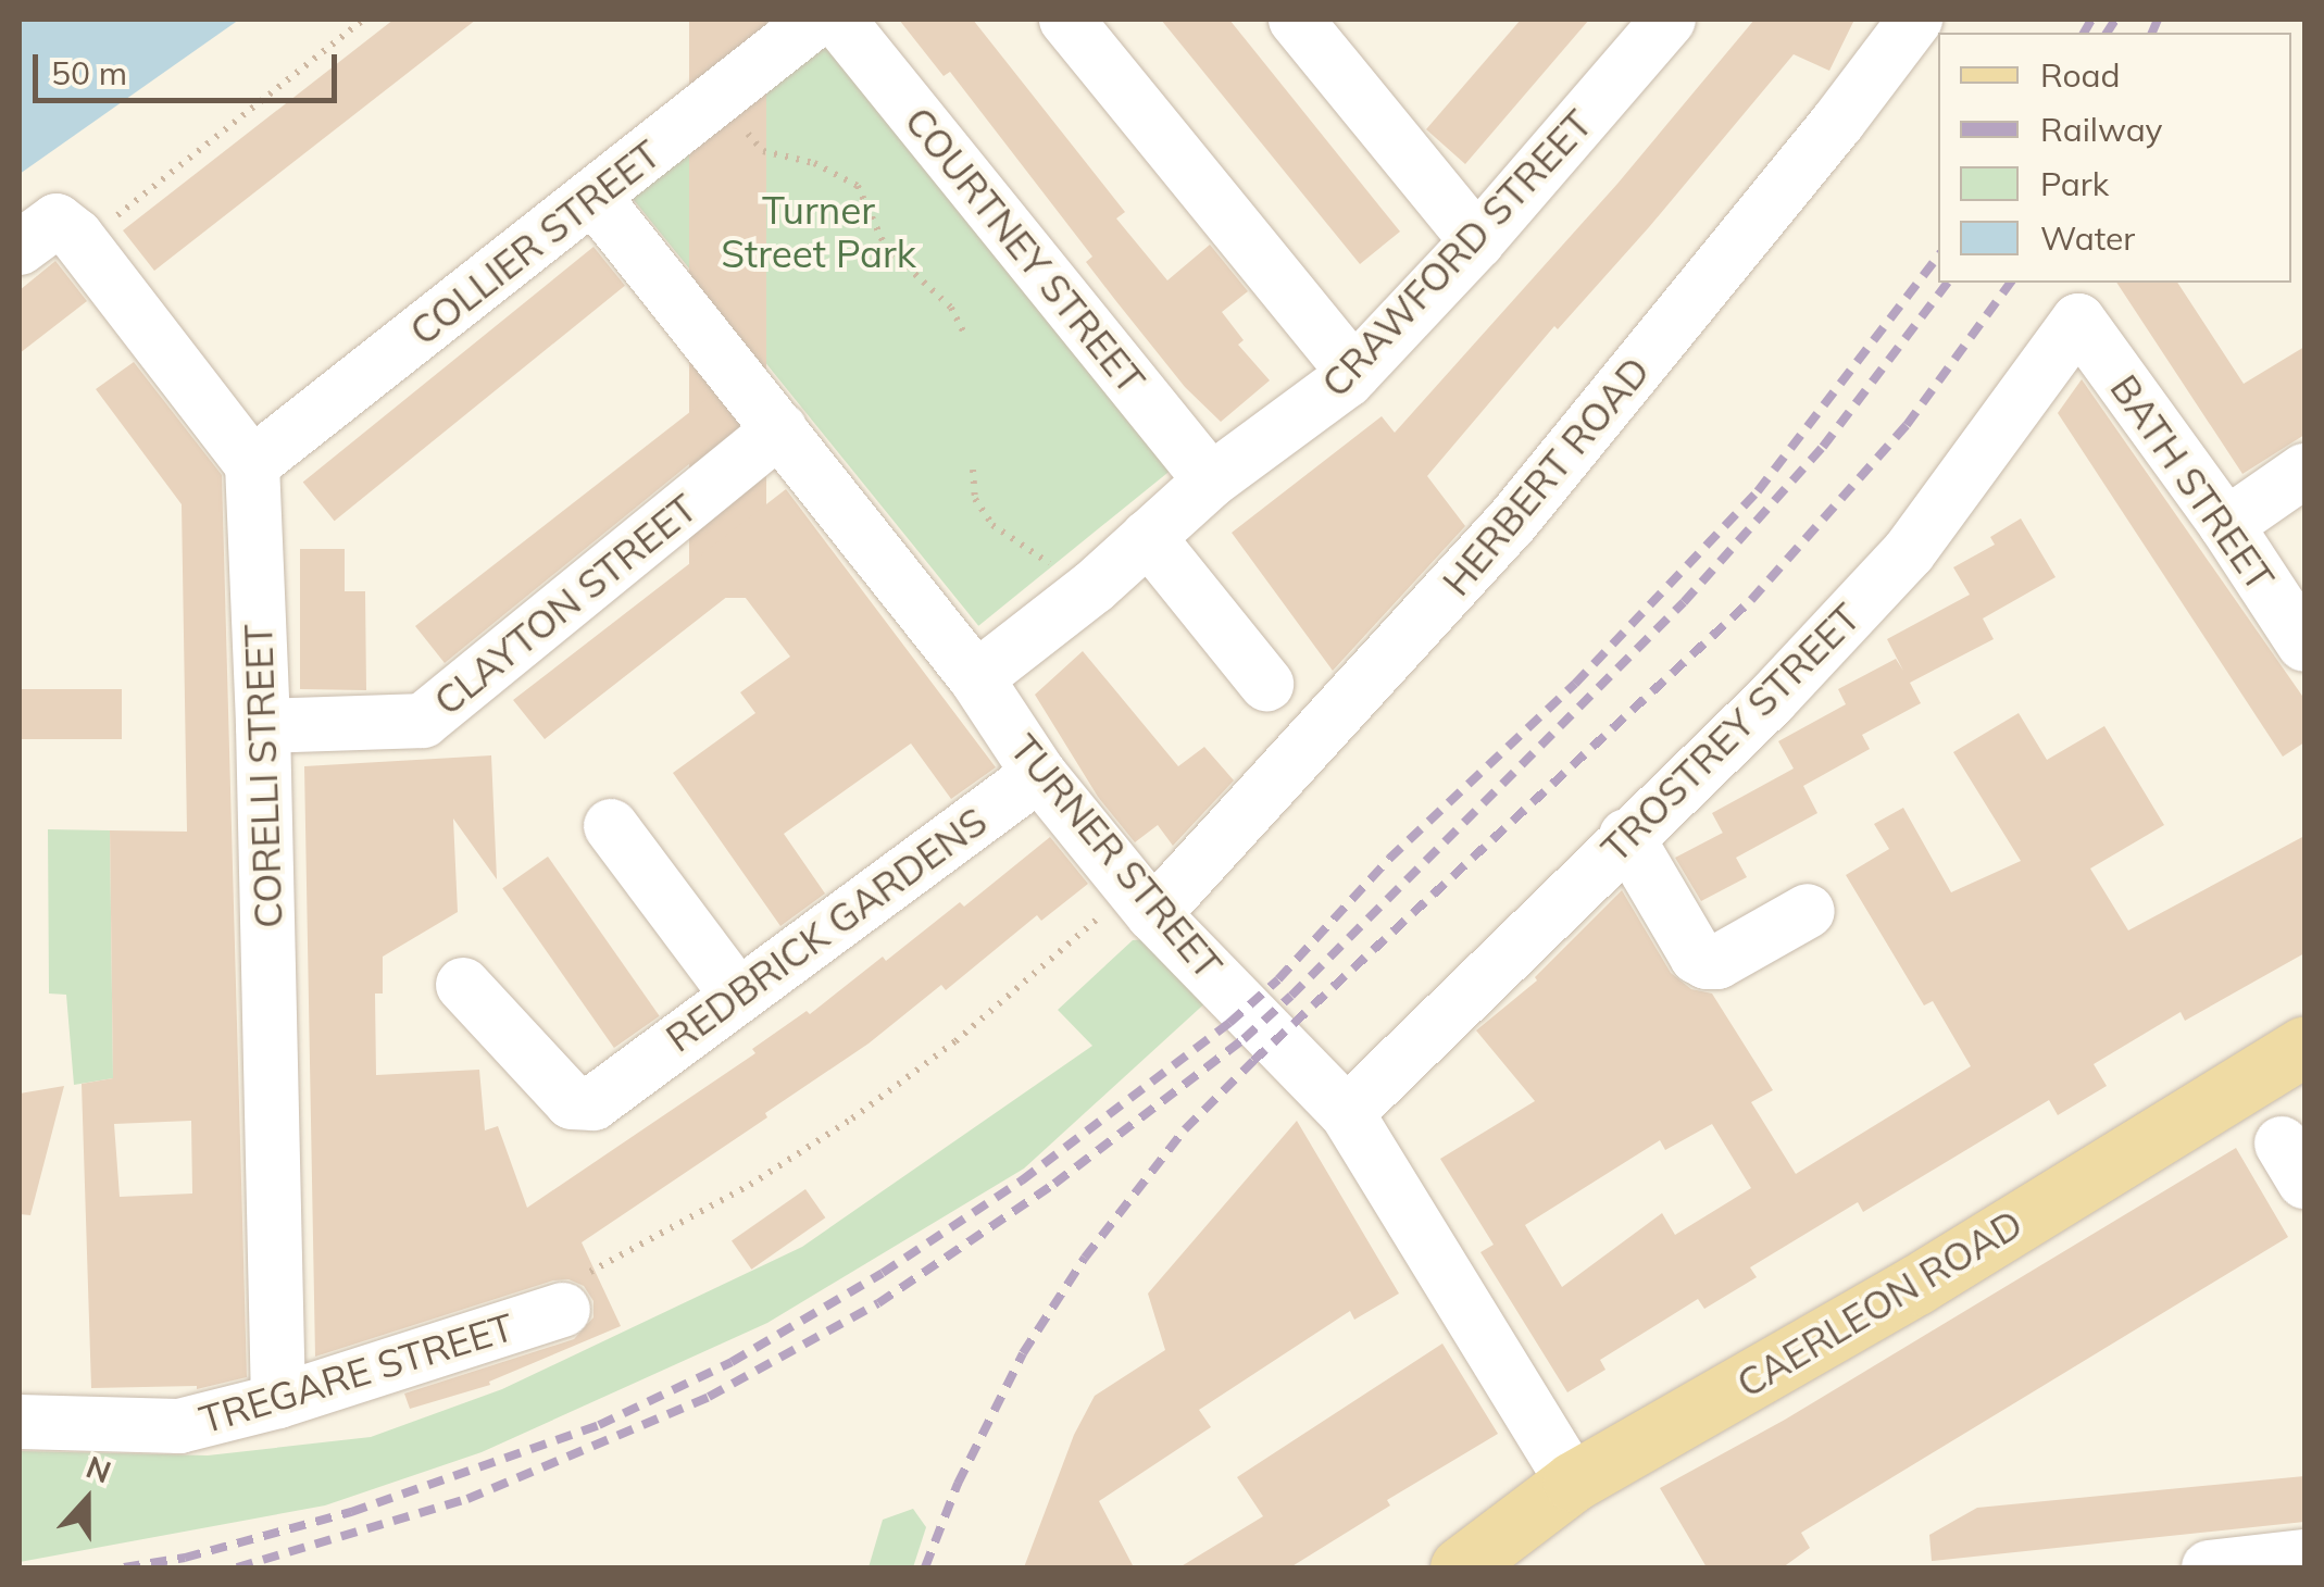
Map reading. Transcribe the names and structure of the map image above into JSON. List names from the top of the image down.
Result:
{
  "streets": {
    "main road": ["CAERLEON ROAD"],
    "street": [
      "COLLIER STREET",
      "COURTNEY STREET",
      "CRAWFORD STREET",
      "HERBERT ROAD",
      "BATH STREET",
      "CLAYTON STREET",
      "TROSTREY STREET",
      "CORELLI STREET",
      "TURNER STREET",
      "REDBRICK GARDENS",
      "TREGARE STREET"
    ]
  },
  "crossings": [
    ["COLLIER STREET", "CORELLI STREET"],
    ["COLLIER STREET", "TURNER STREET"],
    ["COURTNEY STREET", "CRAWFORD STREET"],
    ["CRAWFORD STREET", "TURNER STREET"],
    ["HERBERT ROAD", "TURNER STREET"],
    ["BATH STREET", "TROSTREY STREET"],
    ["CLAYTON STREET", "CORELLI STREET"],
    ["CLAYTON STREET", "TURNER STREET"],
    ["TROSTREY STREET", "TURNER STREET"],
    ["CORELLI STREET", "TREGARE STREET"],
    ["TURNER STREET", "REDBRICK GARDENS"],
    ["TURNER STREET", "CAERLEON ROAD"]
  ],
  "parks": ["Turner Street Park"],
  "legend": [
    "Road",
    "Railway",
    "Park",
    "Water"
  ],
  "scale_bar": "50 m",
  "north": "top"
}
